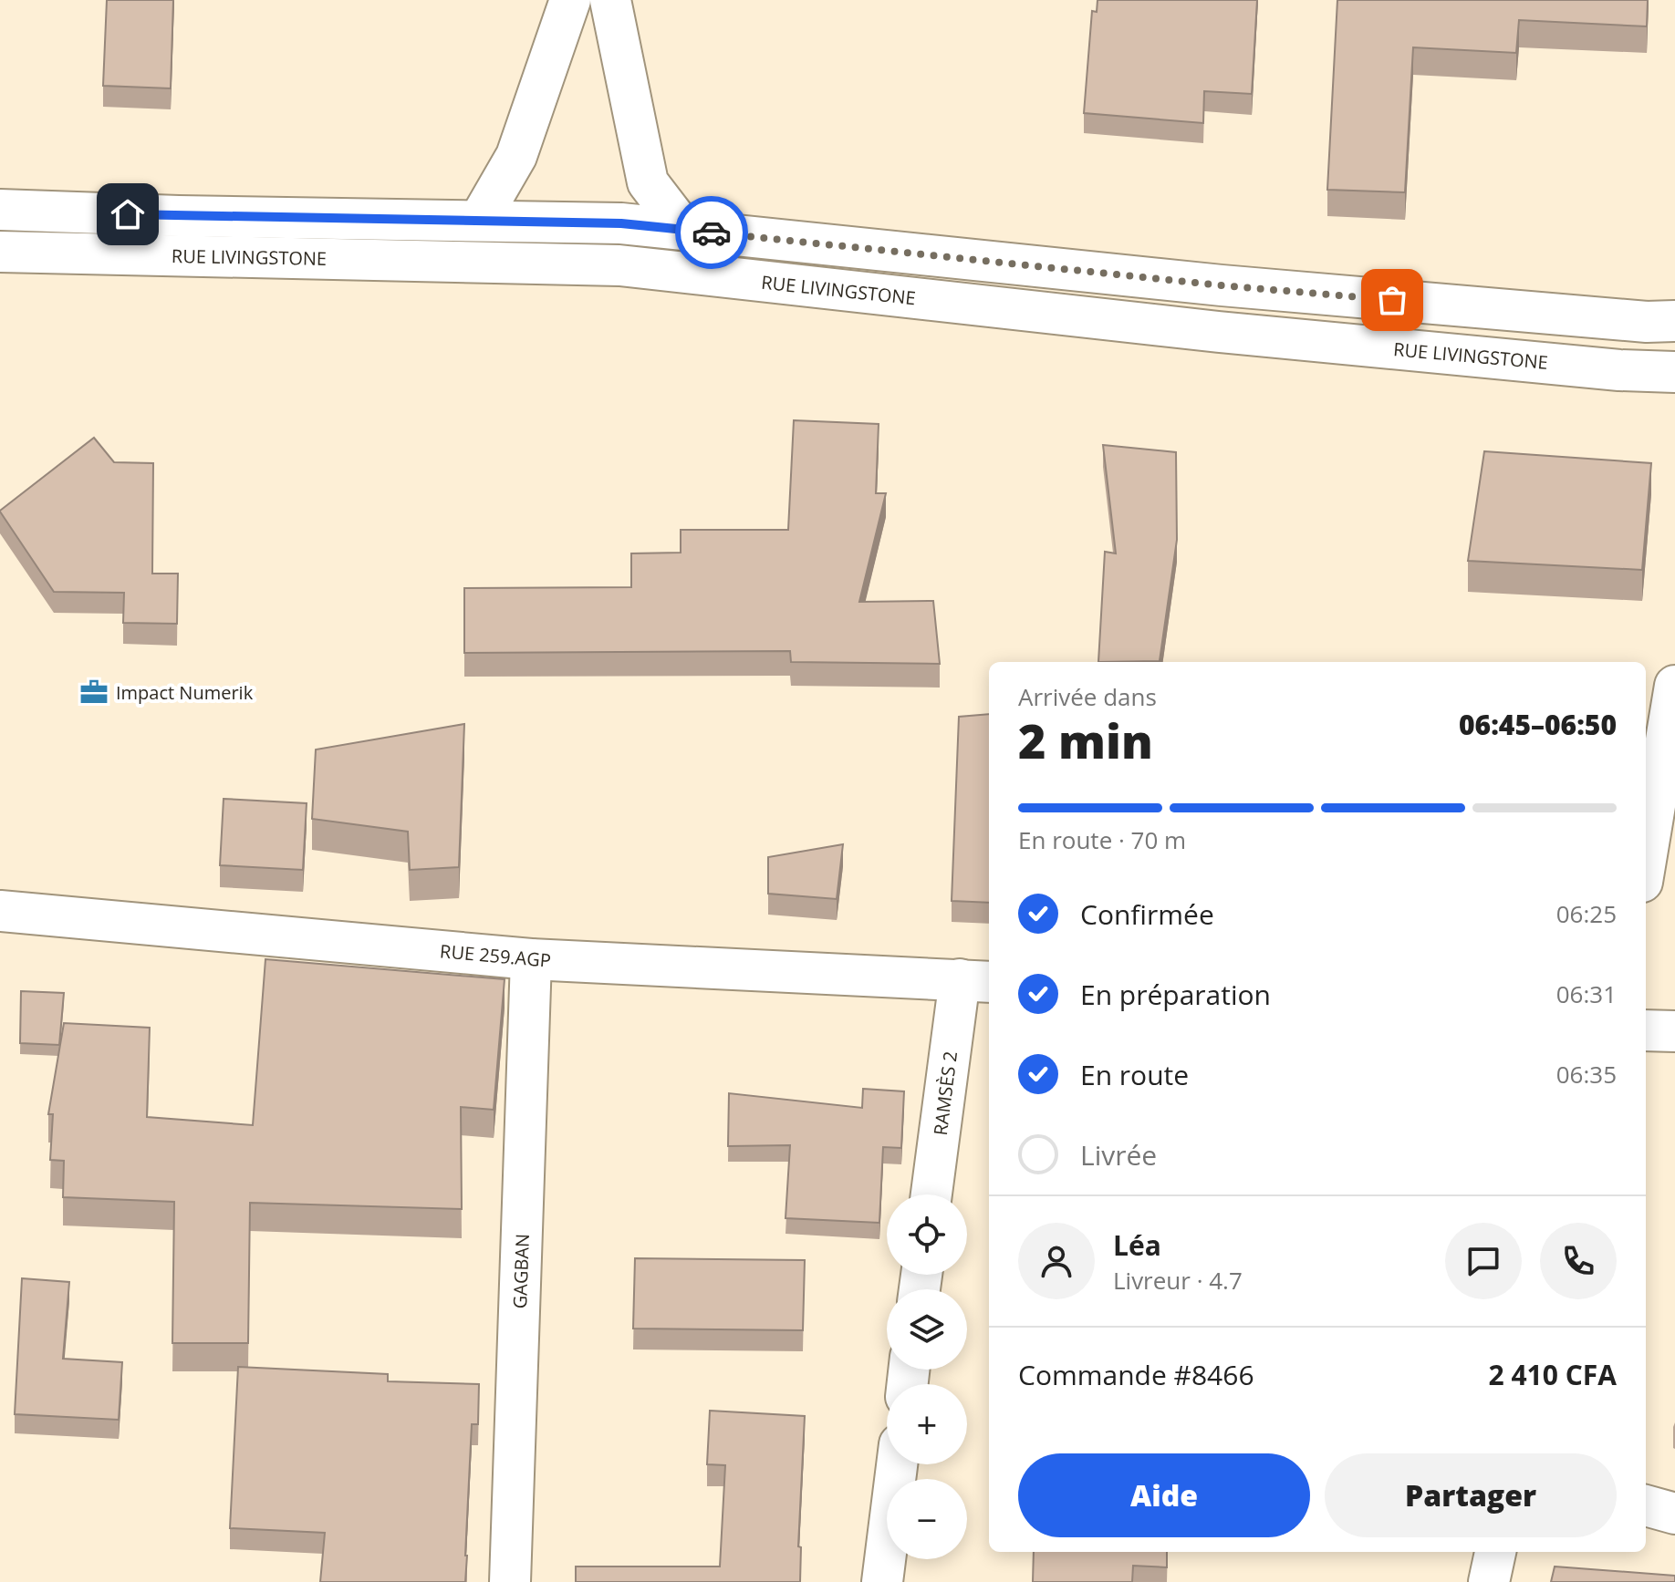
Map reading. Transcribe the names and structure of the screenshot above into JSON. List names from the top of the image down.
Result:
{
  "streets": {
    "street": [
      "RUE LIVINGSTONE",
      "RUE 259.AGP",
      "RAMSÈS 2",
      "GAGBAN"
    ]
  },
  "crossings": [
    ["RUE 259.AGP", "RAMSÈS 2"],
    ["RUE 259.AGP", "GAGBAN"]
  ],
  "places": {
    "office": ["Impact Numerik"]
  },
  "page": {
    "heading": ["2 min", "Arrivée dans", "06:45–06:50"],
    "panel": [
      "Léa",
      "Livreur · 4.7",
      "Commande #8466",
      "2 410 CFA"
    ],
    "bar": "En route · 70 m",
    "list": [
      ["Confirmée", "06:25"],
      ["En préparation", "06:31"],
      ["En route", "06:35"],
      "Livrée"
    ],
    "map_buttons": ["+", "−"],
    "buttons": ["Aide", "Partager"]
  }
}
